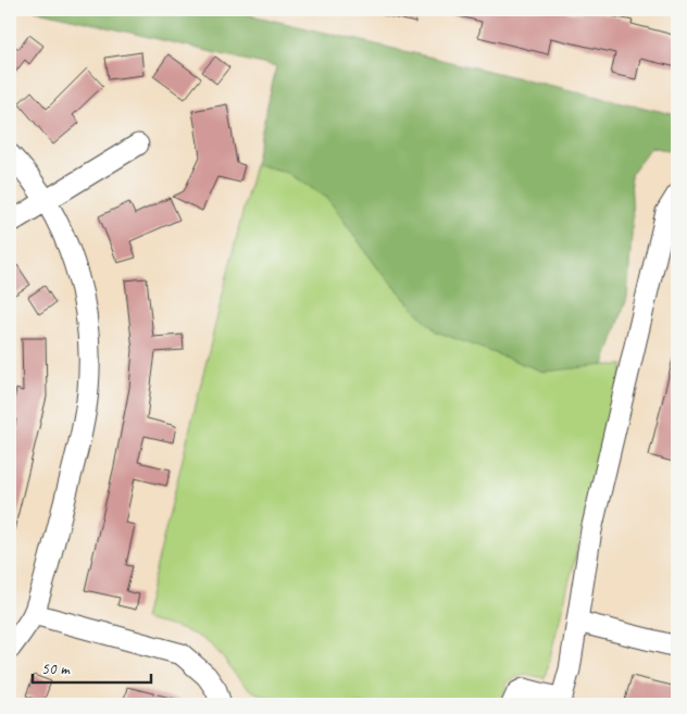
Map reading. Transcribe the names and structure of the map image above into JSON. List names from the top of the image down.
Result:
{
  "scale_bar": "50 m"
}
